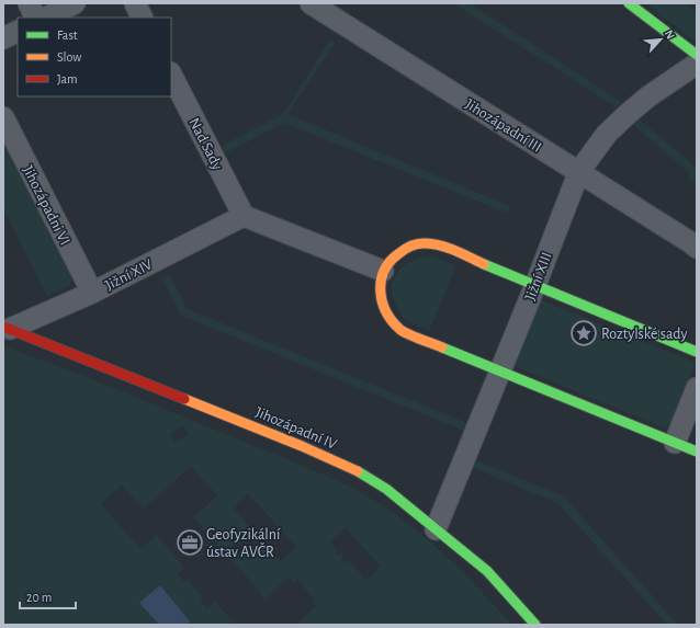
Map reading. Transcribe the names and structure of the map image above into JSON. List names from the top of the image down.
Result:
{
  "streets": {
    "street": [
      "Jihozápadní III",
      "Nad Sady",
      "Jihozápadni VI",
      "Jižní XIV",
      "Jižní XIII",
      "Jihozápadní IV"
    ]
  },
  "crossings": [
    ["Jihozápadní III", "Jižní XIII"],
    ["Nad Sady", "Jižní XIV"],
    ["Jihozápadni VI", "Jižní XIV"],
    ["Jižní XIV", "Jihozápadní IV"],
    ["Jižní XIII", "Jihozápadní IV"]
  ],
  "places": {
    "place": ["Roztylské sady"],
    "office": ["Geofyzikální ústav AVČR"]
  },
  "legend": ["Fast", "Slow", "Jam"],
  "scale_bar": "20 m",
  "north": "top right"
}
